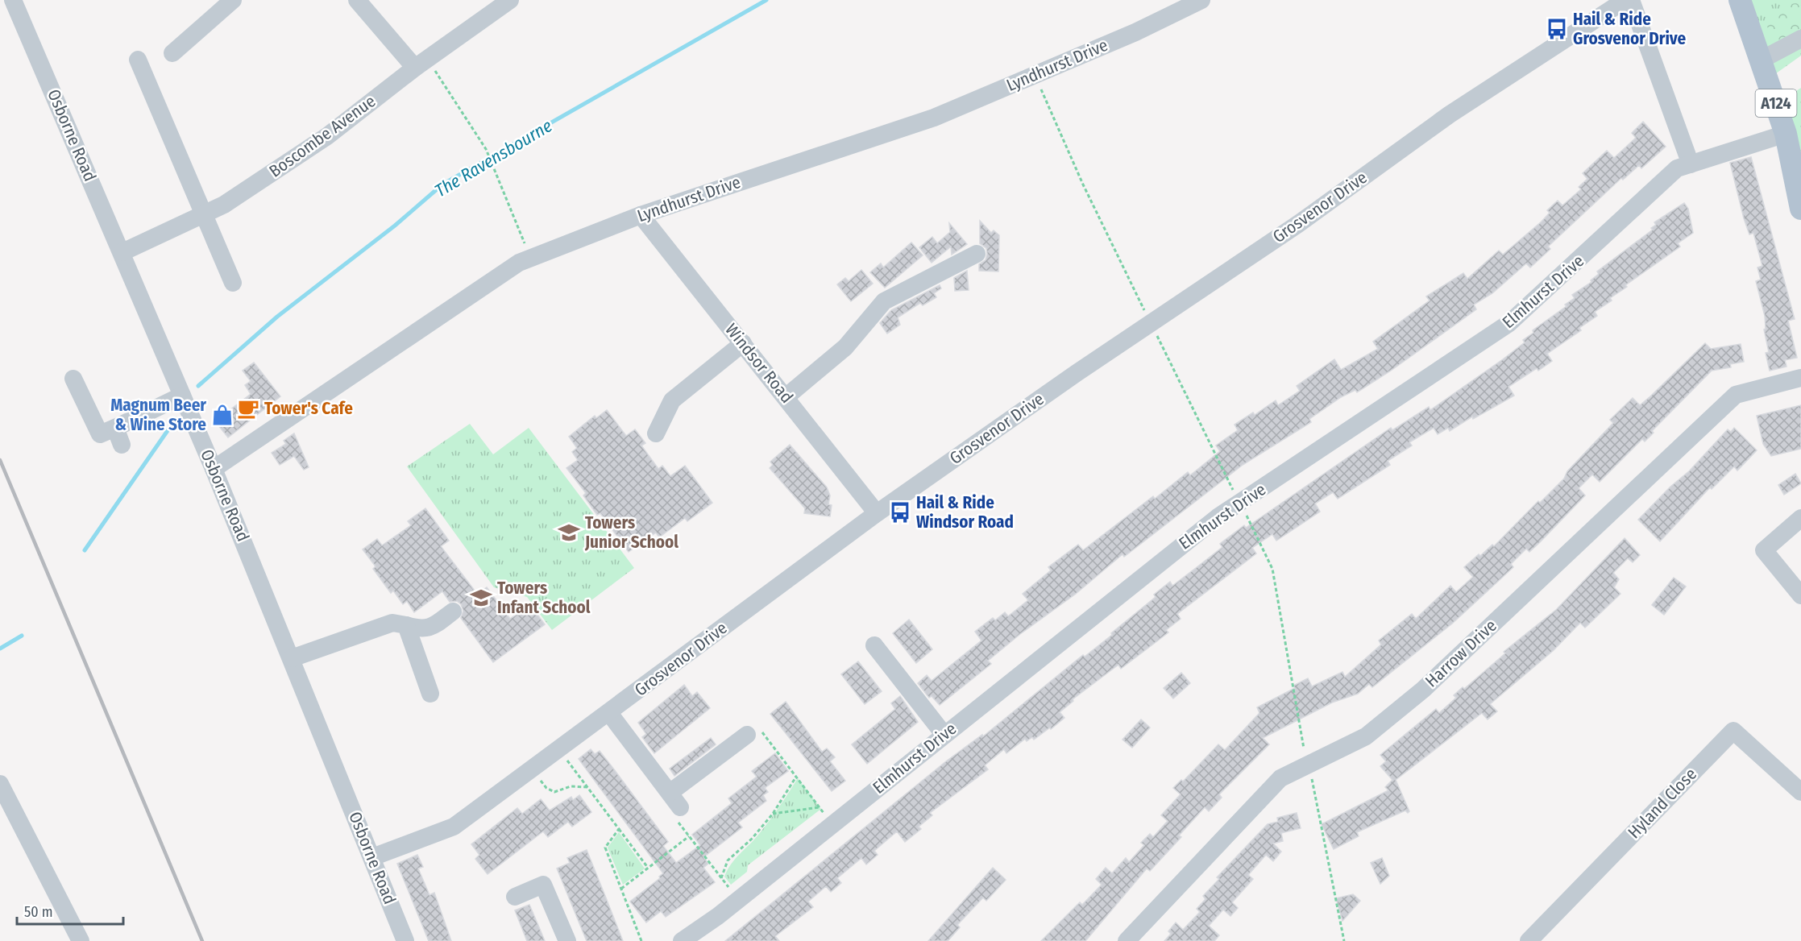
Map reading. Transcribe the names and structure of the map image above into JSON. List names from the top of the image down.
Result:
{
  "streets": {
    "main road": ["A124"],
    "street": [
      "Lyndhurst Drive",
      "Osborne Road",
      "Boscombe Avenue",
      "Grosvenor Drive",
      "Elmhurst Drive",
      "Windsor Road",
      "Harrow Drive",
      "Hyland Close"
    ]
  },
  "crossings": [
    ["Lyndhurst Drive", "Osborne Road"],
    ["Lyndhurst Drive", "Windsor Road"],
    ["A124", "Elmhurst Drive"],
    ["Osborne Road", "Boscombe Avenue"],
    ["Osborne Road", "Grosvenor Drive"],
    ["Grosvenor Drive", "Windsor Road"]
  ],
  "water": ["The Ravensbourne"],
  "places": {
    "bus stop": ["Hail & Ride Grosvenor Drive", "Hail & Ride Windsor Road"],
    "cafe": ["Tower's Cafe"],
    "shop": ["Magnum Beer & Wine Store"],
    "school or university": ["Towers Junior School", "Towers Infant School"]
  },
  "scale_bar": "50 m"
}
